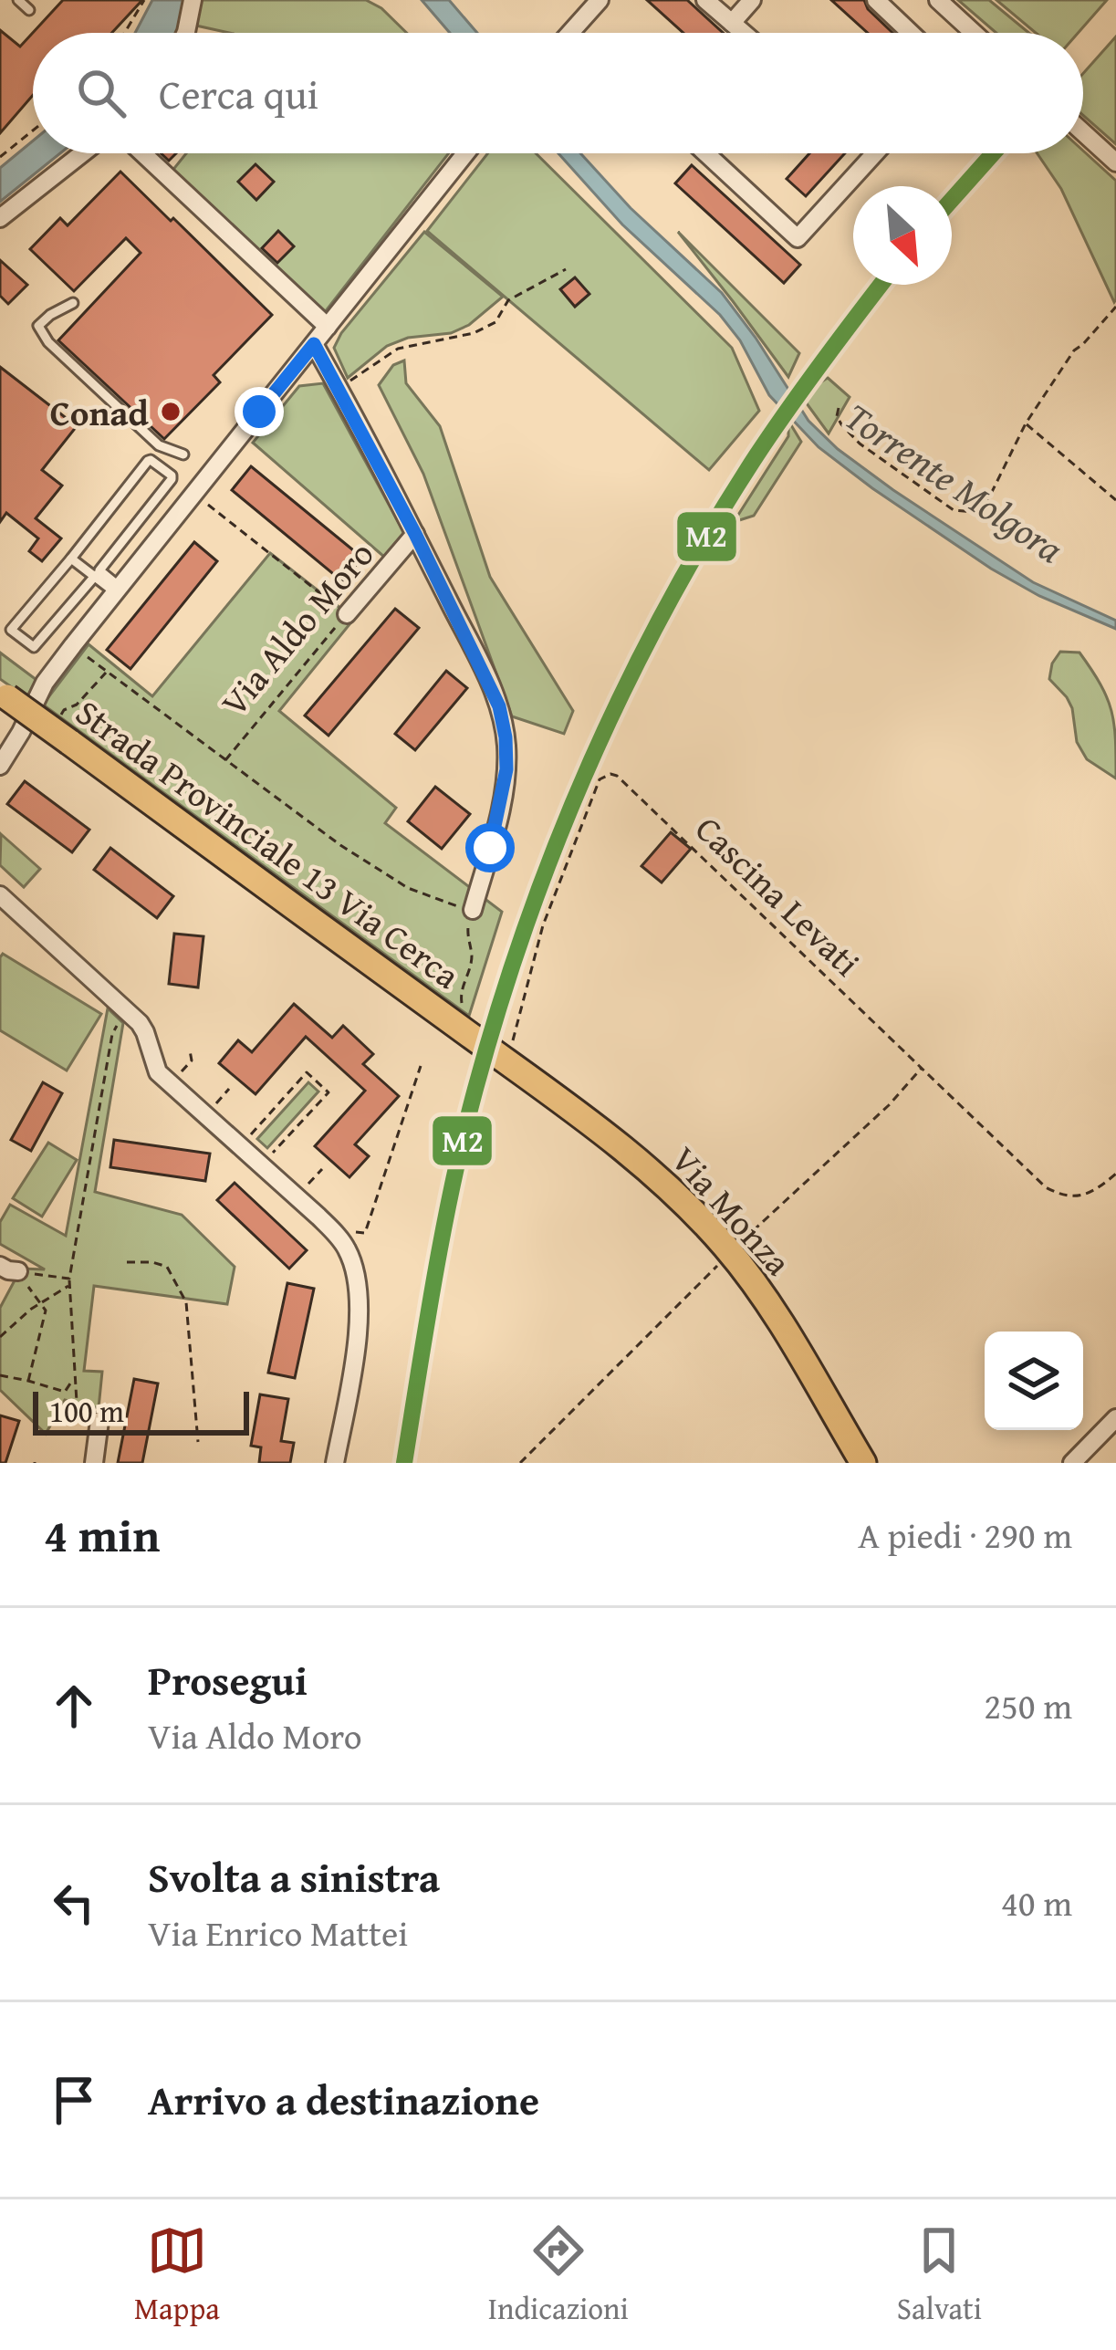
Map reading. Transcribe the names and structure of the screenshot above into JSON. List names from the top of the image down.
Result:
{
  "streets": {
    "main road": ["Strada Provinciale 13 Via Cerca", "Via Monza"],
    "street": ["Via Aldo Moro"],
    "path": ["Cascina Levati"]
  },
  "crossings": [
    ["Strada Provinciale 13 Via Cerca", "Cascina Levati"],
    ["Strada Provinciale 13 Via Cerca", "Via Monza"],
    ["Cascina Levati", "Via Monza"]
  ],
  "water": ["Torrente Molgora"],
  "places": ["Conad"],
  "lines": ["transit line M2"],
  "scale_bar": "100 m",
  "north": "bottom right",
  "page": {
    "search": "Cerca qui",
    "scale": "100 m",
    "heading": ["4 min", "A piedi · 290 m"],
    "list": [
      ["Prosegui", "Via Aldo Moro", "250 m"],
      ["Svolta a sinistra", "Via Enrico Mattei", "40 m"],
      "Arrivo a destinazione"
    ],
    "nav": ["Mappa", "Indicazioni", "Salvati"]
  }
}
